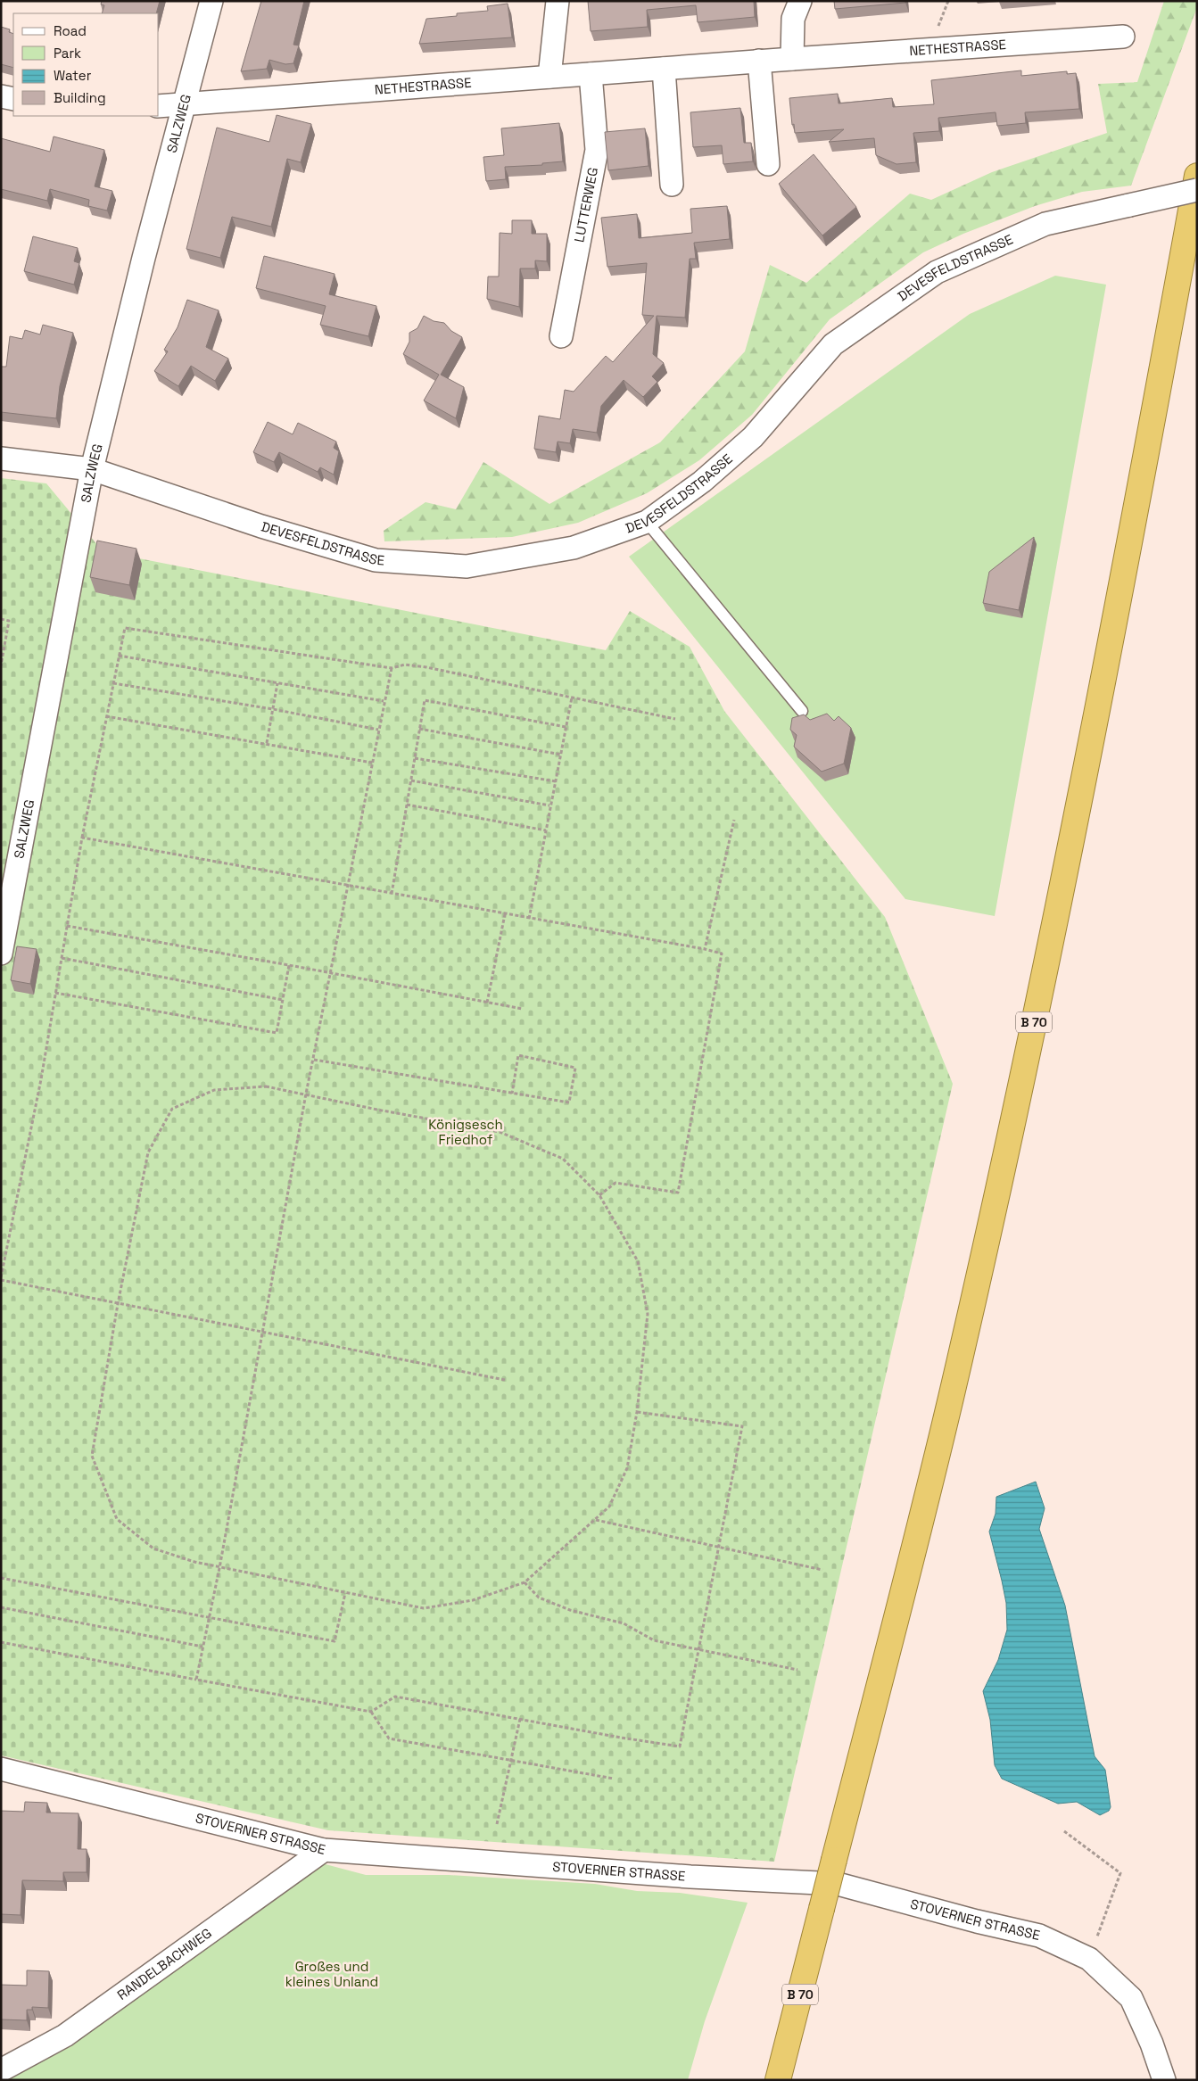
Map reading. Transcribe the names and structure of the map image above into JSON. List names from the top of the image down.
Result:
{
  "streets": {
    "highway": ["B 70"],
    "street": [
      "NETHESTRASSE",
      "SALZWEG",
      "LUTTERWEG",
      "DEVESFELDSTRASSE",
      "STOVERNER STRASSE",
      "RANDELBACHWEG"
    ]
  },
  "crossings": [
    ["NETHESTRASSE", "SALZWEG"],
    ["NETHESTRASSE", "LUTTERWEG"],
    ["SALZWEG", "DEVESFELDSTRASSE"],
    ["STOVERNER STRASSE", "RANDELBACHWEG"]
  ],
  "parks": ["Königsesch Friedhof", "Großes und kleines Unland"],
  "legend": [
    "Road",
    "Park",
    "Water",
    "Building"
  ]
}
